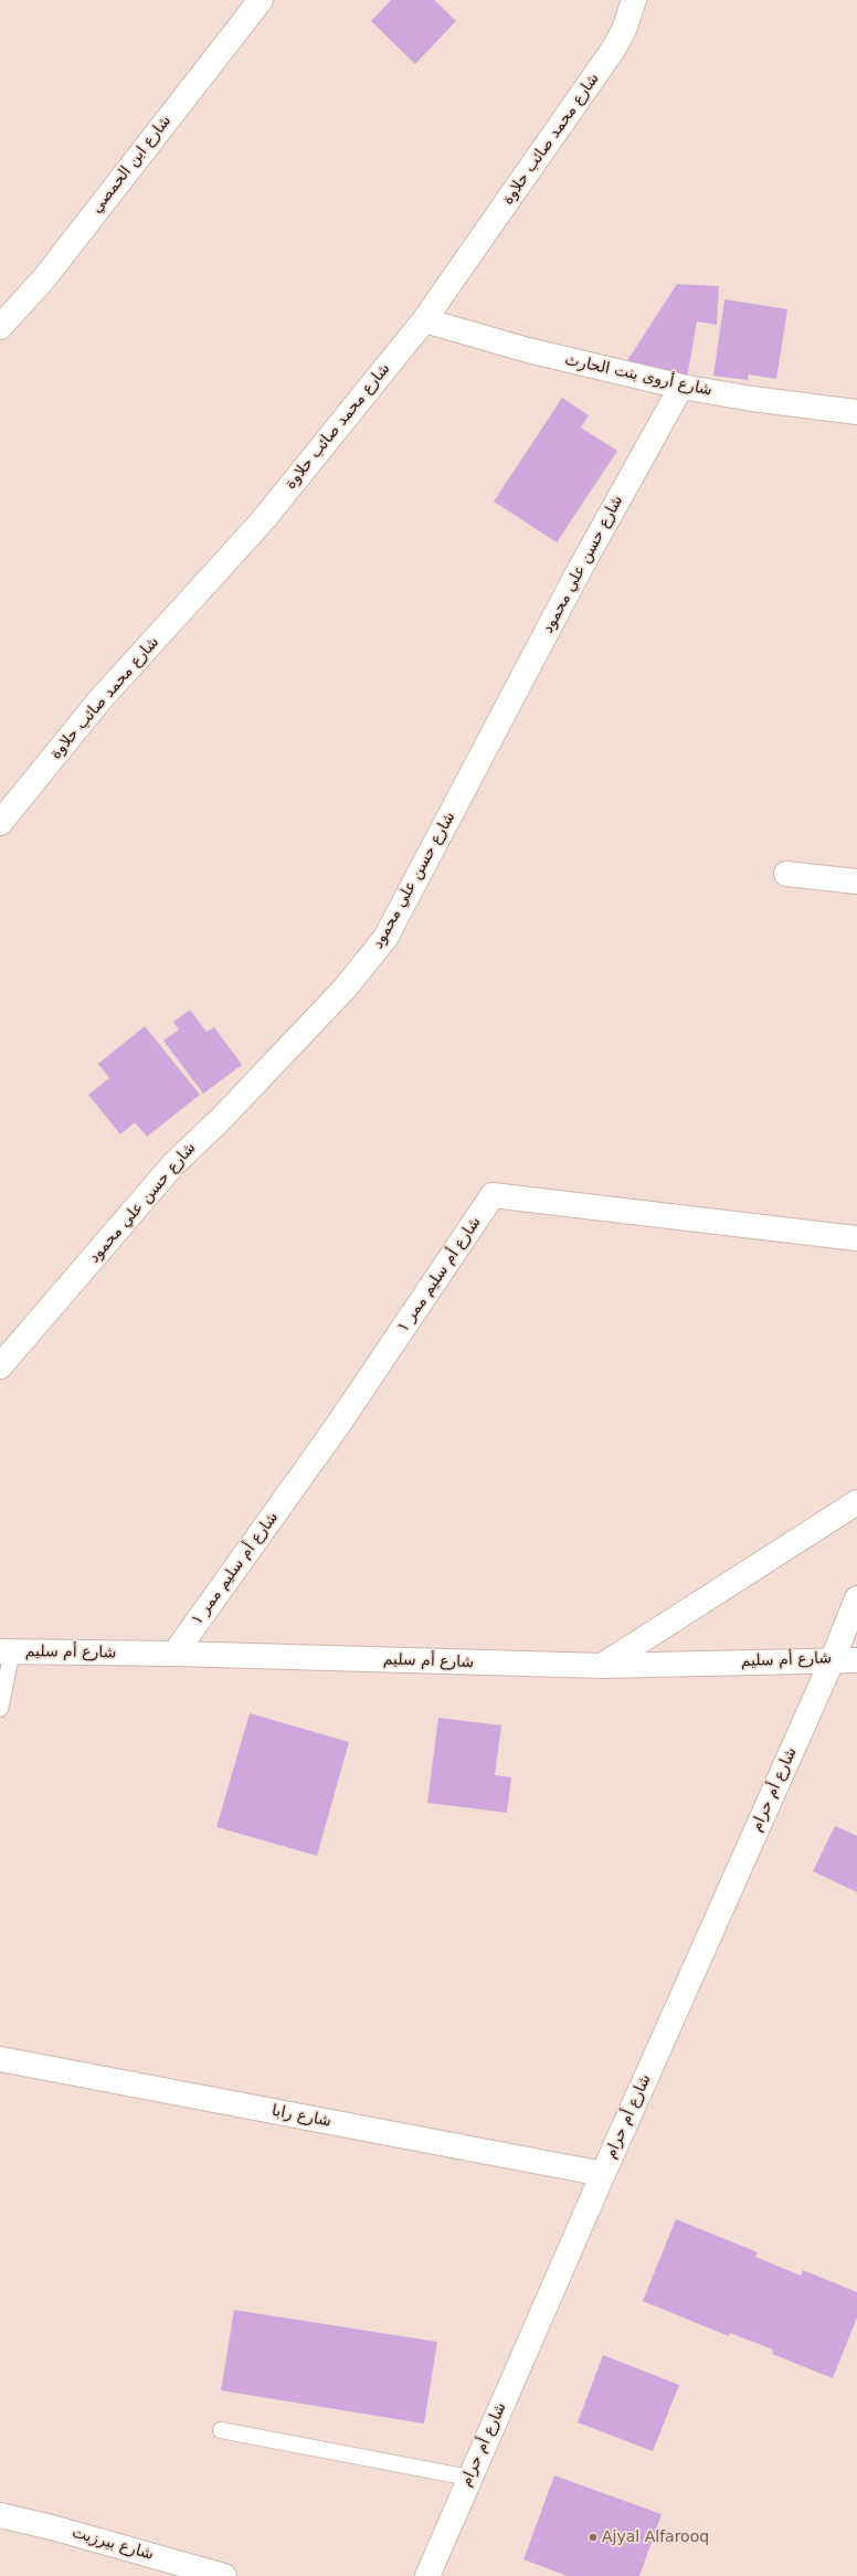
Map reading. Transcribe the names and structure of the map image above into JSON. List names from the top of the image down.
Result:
{
  "streets": {
    "street": [
      "شارع محمد صائب حلاوة",
      "شارع ابن الحمصي",
      "شارع أروى بنت الحارث",
      "شارع حسن علي محمود",
      "شارع أم سليم ممر ١",
      "شارع أم سليم",
      "شارع أم حرام",
      "شارع رابا",
      "شارع بيرزيت"
    ]
  },
  "crossings": [
    ["شارع محمد صائب حلاوة", "شارع أروى بنت الحارث"],
    ["شارع أروى بنت الحارث", "شارع حسن علي محمود"],
    ["شارع أم سليم ممر ١", "شارع أم سليم"],
    ["شارع أم سليم", "شارع أم حرام"],
    ["شارع أم حرام", "شارع رابا"]
  ],
  "places": ["Ajyal Alfarooq"]
}
